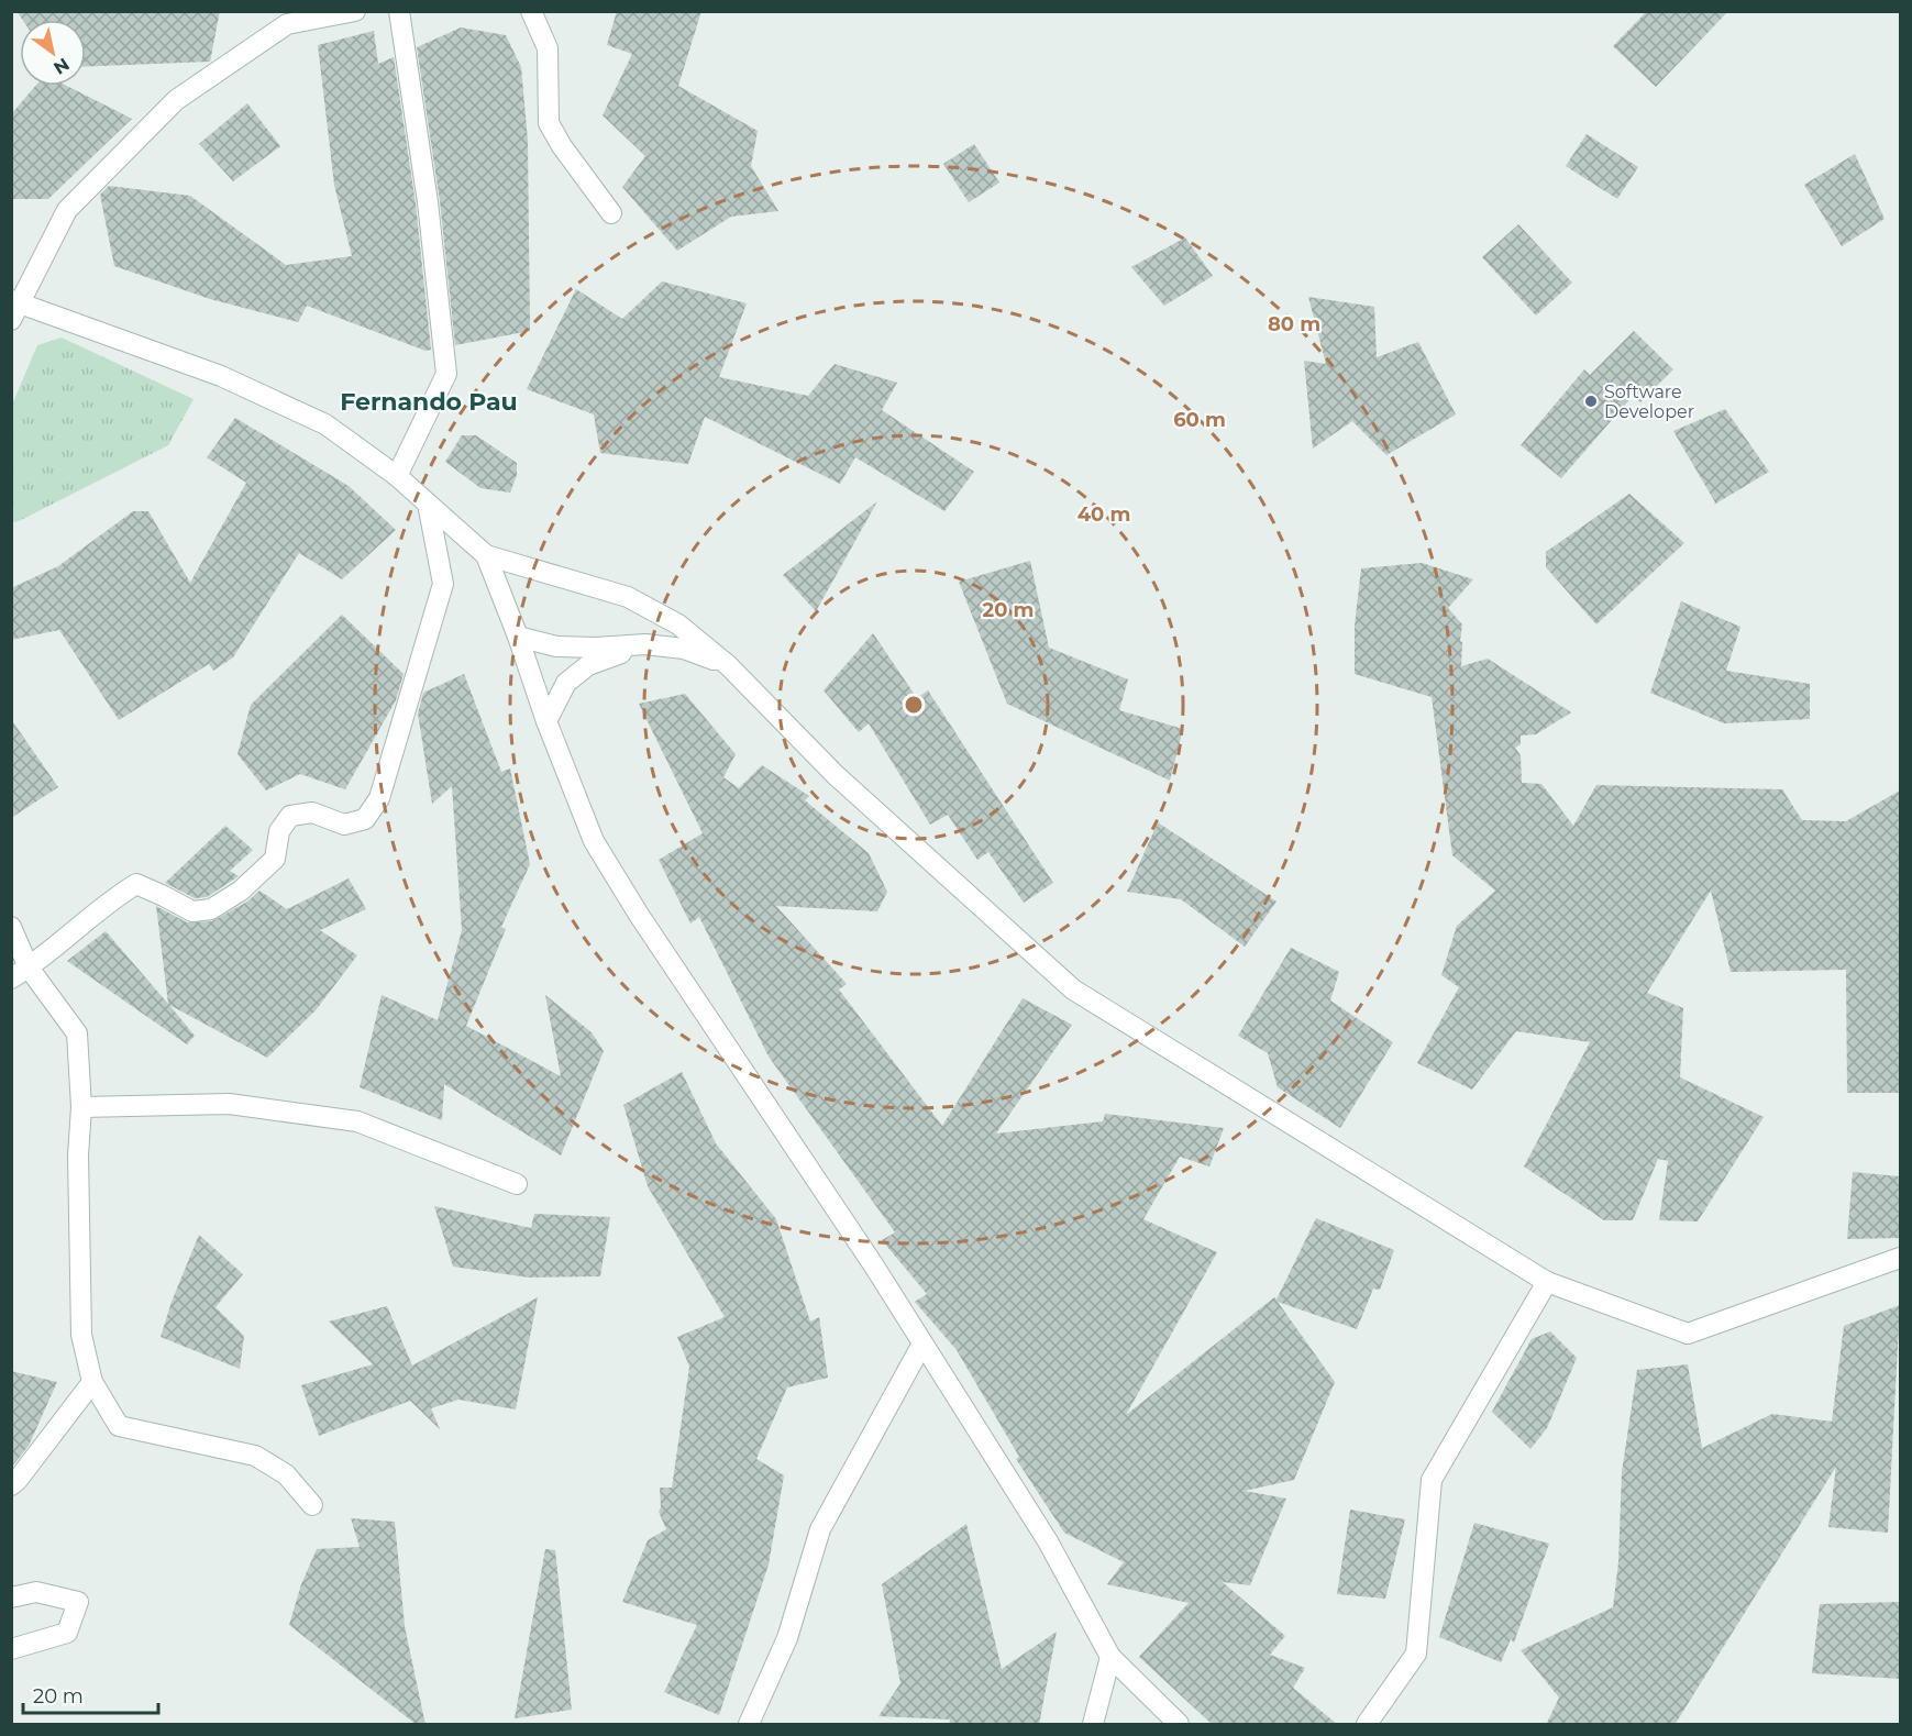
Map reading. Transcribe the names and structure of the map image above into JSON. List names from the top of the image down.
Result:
{
  "districts": ["Fernando Pau"],
  "places": ["Software Developer"],
  "scale_bar": "20 m",
  "north": "bottom right",
  "rings": [
    "80 m",
    "60 m",
    "40 m",
    "20 m"
  ]
}
